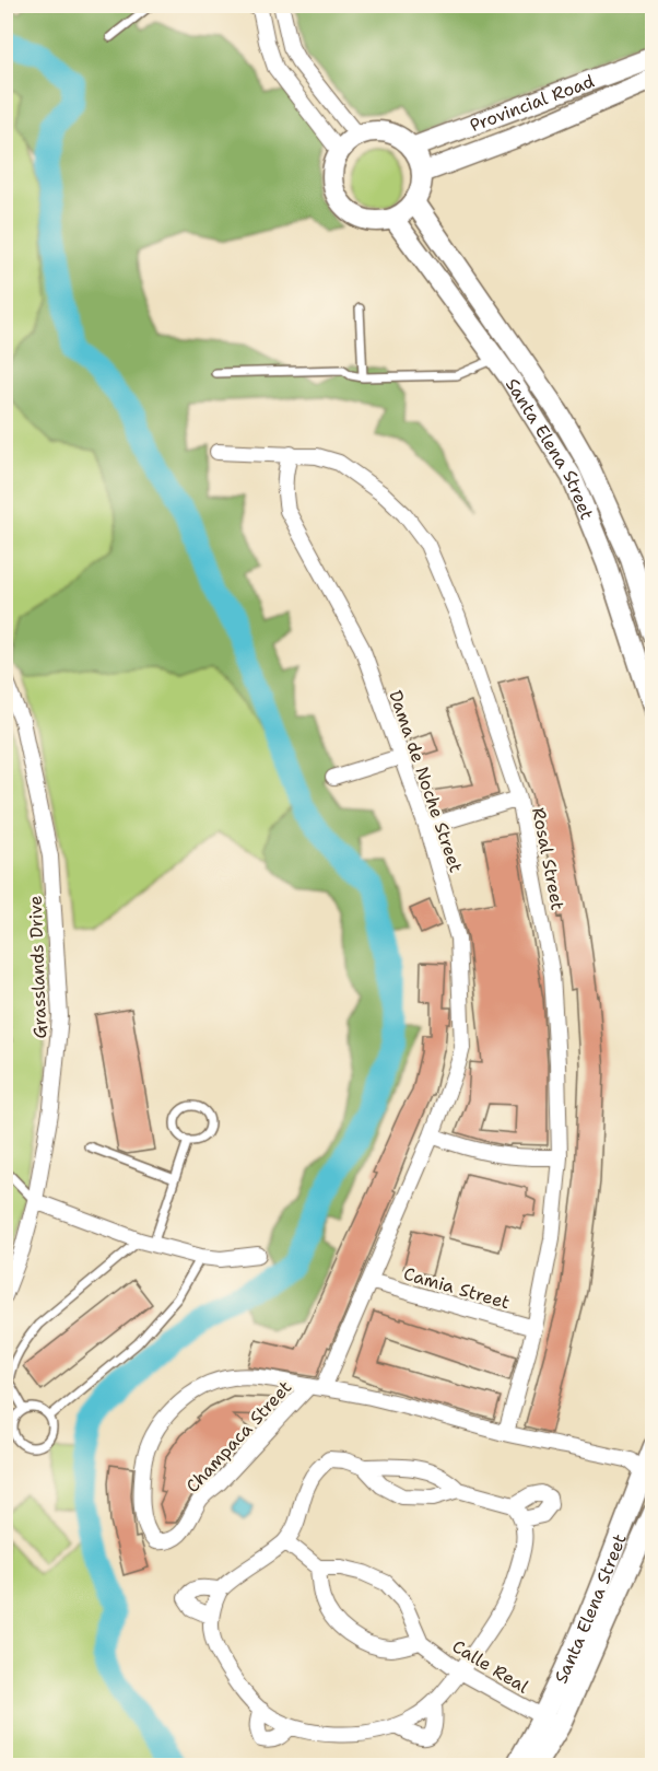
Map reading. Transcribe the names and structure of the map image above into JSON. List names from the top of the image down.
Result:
{
  "streets": {
    "street": [
      "Provincial Road",
      "Santa Elena Street",
      "Dama de Noche Street",
      "Rosal Street",
      "Grasslands Drive",
      "Camia Street",
      "Champaca Street",
      "Calle Real"
    ]
  },
  "crossings": [
    ["Provincial Road", "Santa Elena Street"],
    ["Santa Elena Street", "Calle Real"],
    ["Dama de Noche Street", "Rosal Street"],
    ["Dama de Noche Street", "Camia Street"],
    ["Dama de Noche Street", "Champaca Street"],
    ["Rosal Street", "Camia Street"]
  ]
}
